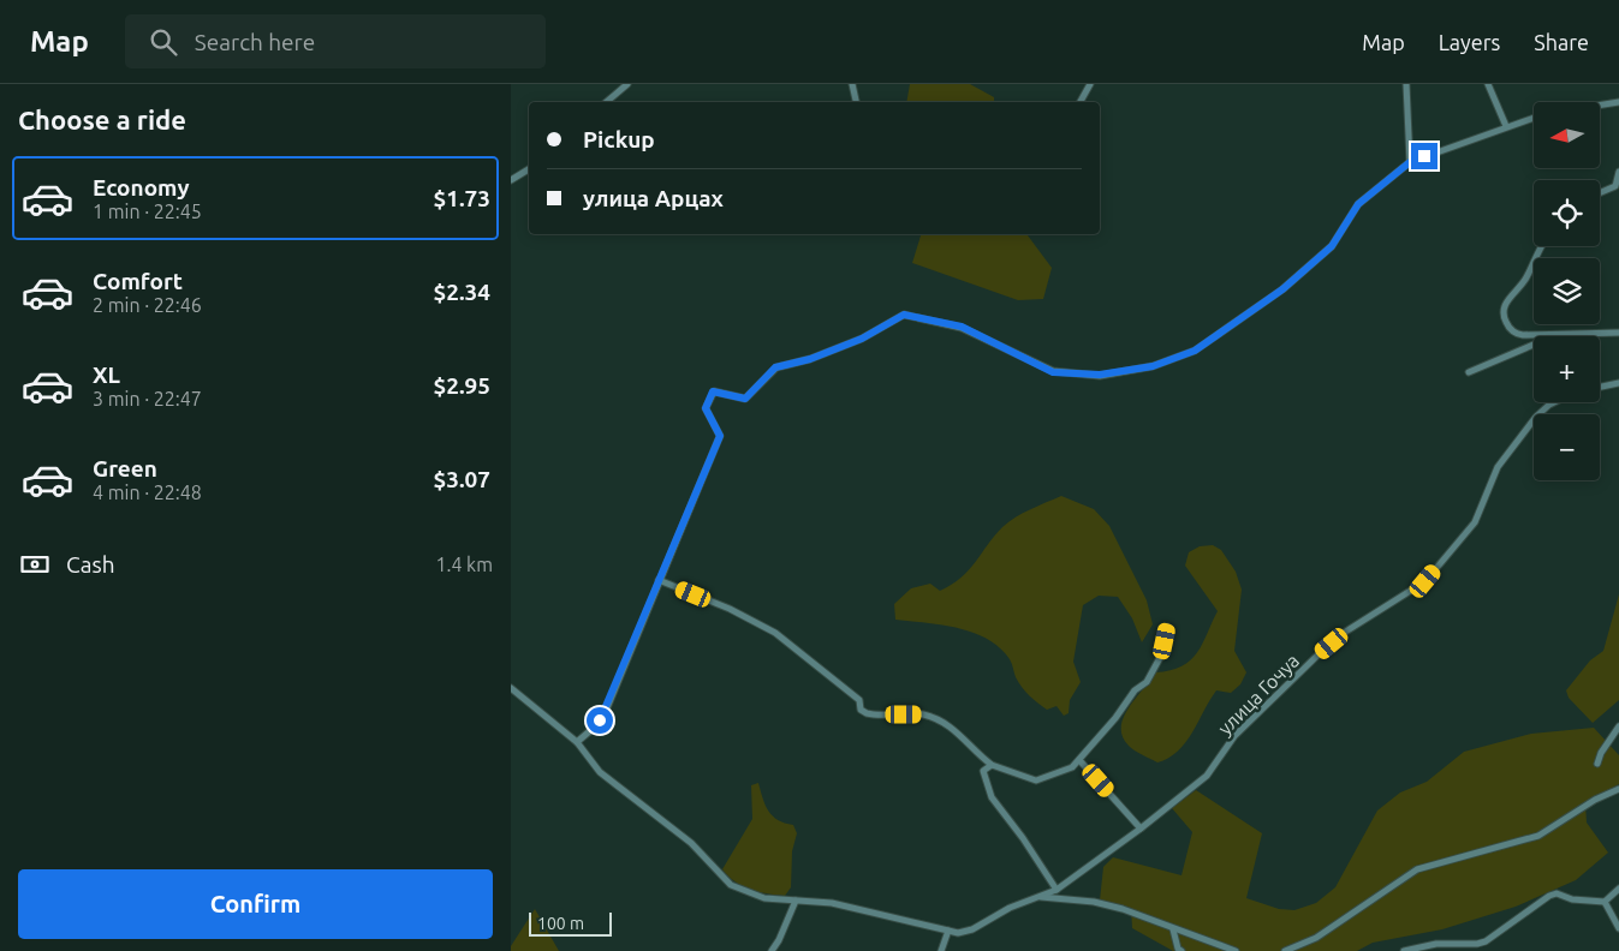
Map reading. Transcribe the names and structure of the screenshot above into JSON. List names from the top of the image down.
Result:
{
  "streets": {
    "street": ["улица Гочуа"]
  },
  "scale_bar": "100 m",
  "north": "left",
  "page": {
    "header": "Map",
    "search": "Search here",
    "nav": ["Map", "Layers", "Share"],
    "heading": "Choose a ride",
    "map_buttons": ["+", "−"],
    "banner": ["Pickup", "улица Арцах"],
    "list": [
      {
        "name": "Economy",
        "note": "1 min · 22:45",
        "value": "$1.73"
      },
      {
        "name": "Comfort",
        "note": "2 min · 22:46",
        "value": "$2.34"
      },
      {
        "name": "XL",
        "note": "3 min · 22:47",
        "value": "$2.95"
      },
      {
        "name": "Green",
        "note": "4 min · 22:48",
        "value": "$3.07"
      }
    ],
    "pay": ["Cash", "1.4 km"],
    "buttons": "Confirm",
    "scale": "100 m"
  }
}
